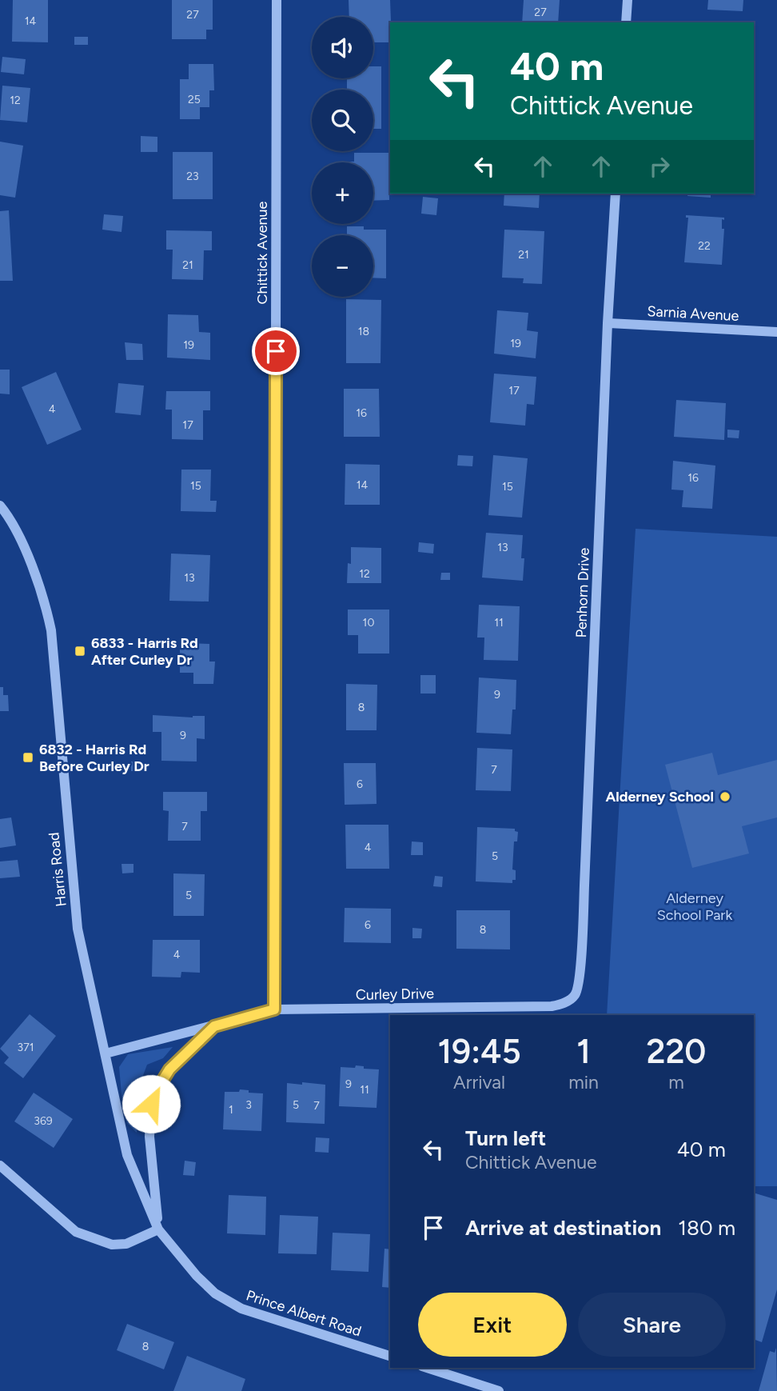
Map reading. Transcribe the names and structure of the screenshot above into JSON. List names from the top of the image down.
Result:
{
  "streets": {
    "street": [
      "Chittick Avenue",
      "Sarnia Avenue",
      "Penhorn Drive",
      "Harris Road",
      "Curley Drive",
      "Prince Albert Road"
    ]
  },
  "crossings": [
    ["Chittick Avenue", "Curley Drive"],
    ["Sarnia Avenue", "Penhorn Drive"],
    ["Penhorn Drive", "Curley Drive"],
    ["Harris Road", "Curley Drive"],
    ["Harris Road", "Prince Albert Road"],
    ["Curley Drive", "Prince Albert Road"]
  ],
  "parks": ["Alderney School Park"],
  "places": {
    "transit": ["6833 - Harris Rd After Curley Dr", "6832 - Harris Rd Before Curley Dr"],
    "other": ["Alderney School"]
  },
  "house_numbers": [
    "27",
    "27",
    "14",
    "25",
    "12",
    "23",
    "22",
    "21",
    "21",
    "18",
    "19",
    "19",
    "17",
    "4",
    "16",
    "17",
    "16",
    "14",
    "15",
    "15",
    "13",
    "12",
    "13",
    "10",
    "11",
    "9",
    "8",
    "9",
    "7",
    "6",
    "7",
    "4",
    "5",
    "5",
    "6",
    "8",
    "4",
    "371",
    "9",
    "11",
    "3",
    "5",
    "7",
    "1",
    "369",
    "8"
  ],
  "page": {
    "map_buttons": ["+", "−"],
    "turn": ["40 m", "Chittick Avenue"],
    "eta": [
      "19:45",
      "Arrival",
      "1",
      "min",
      "220",
      "m"
    ],
    "list": [
      {
        "name": "Turn left",
        "note": "Chittick Avenue",
        "value": "40 m"
      },
      {
        "name": "Arrive at destination",
        "value": "180 m"
      }
    ],
    "buttons": ["Exit", "Share"]
  }
}
